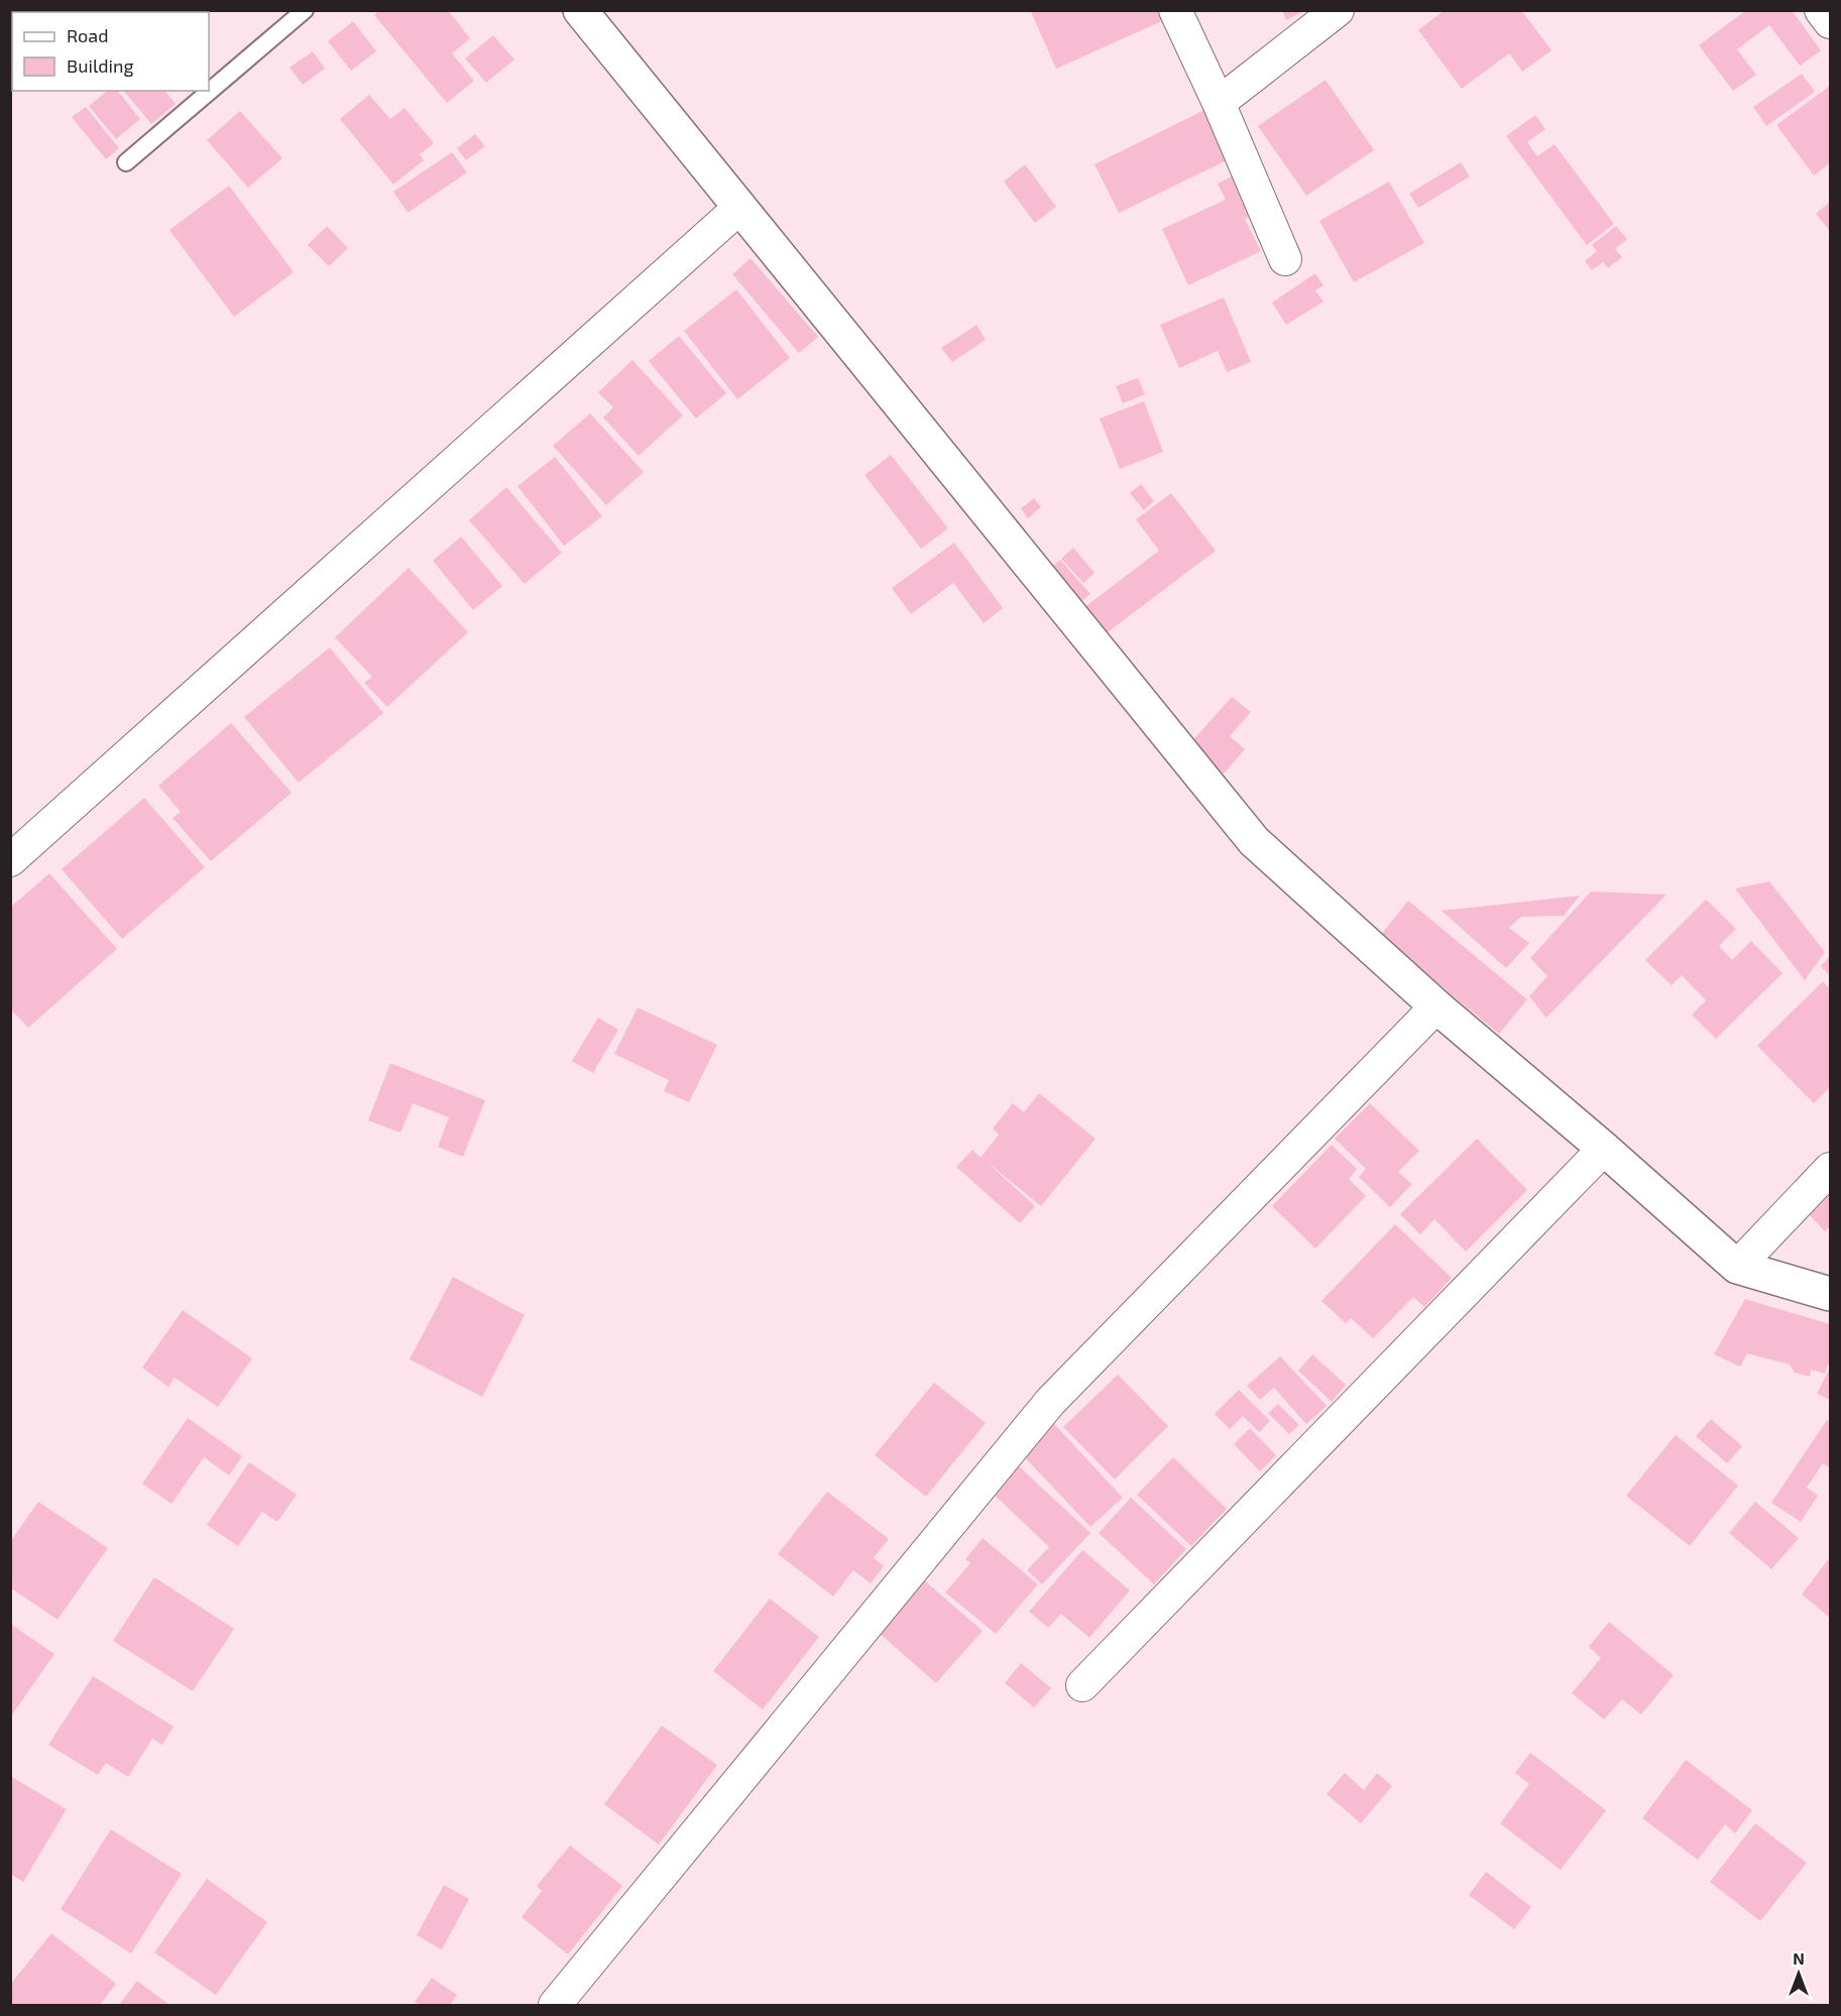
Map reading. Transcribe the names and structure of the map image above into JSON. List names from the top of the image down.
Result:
{
  "legend": ["Road", "Building"],
  "north": "top"
}
